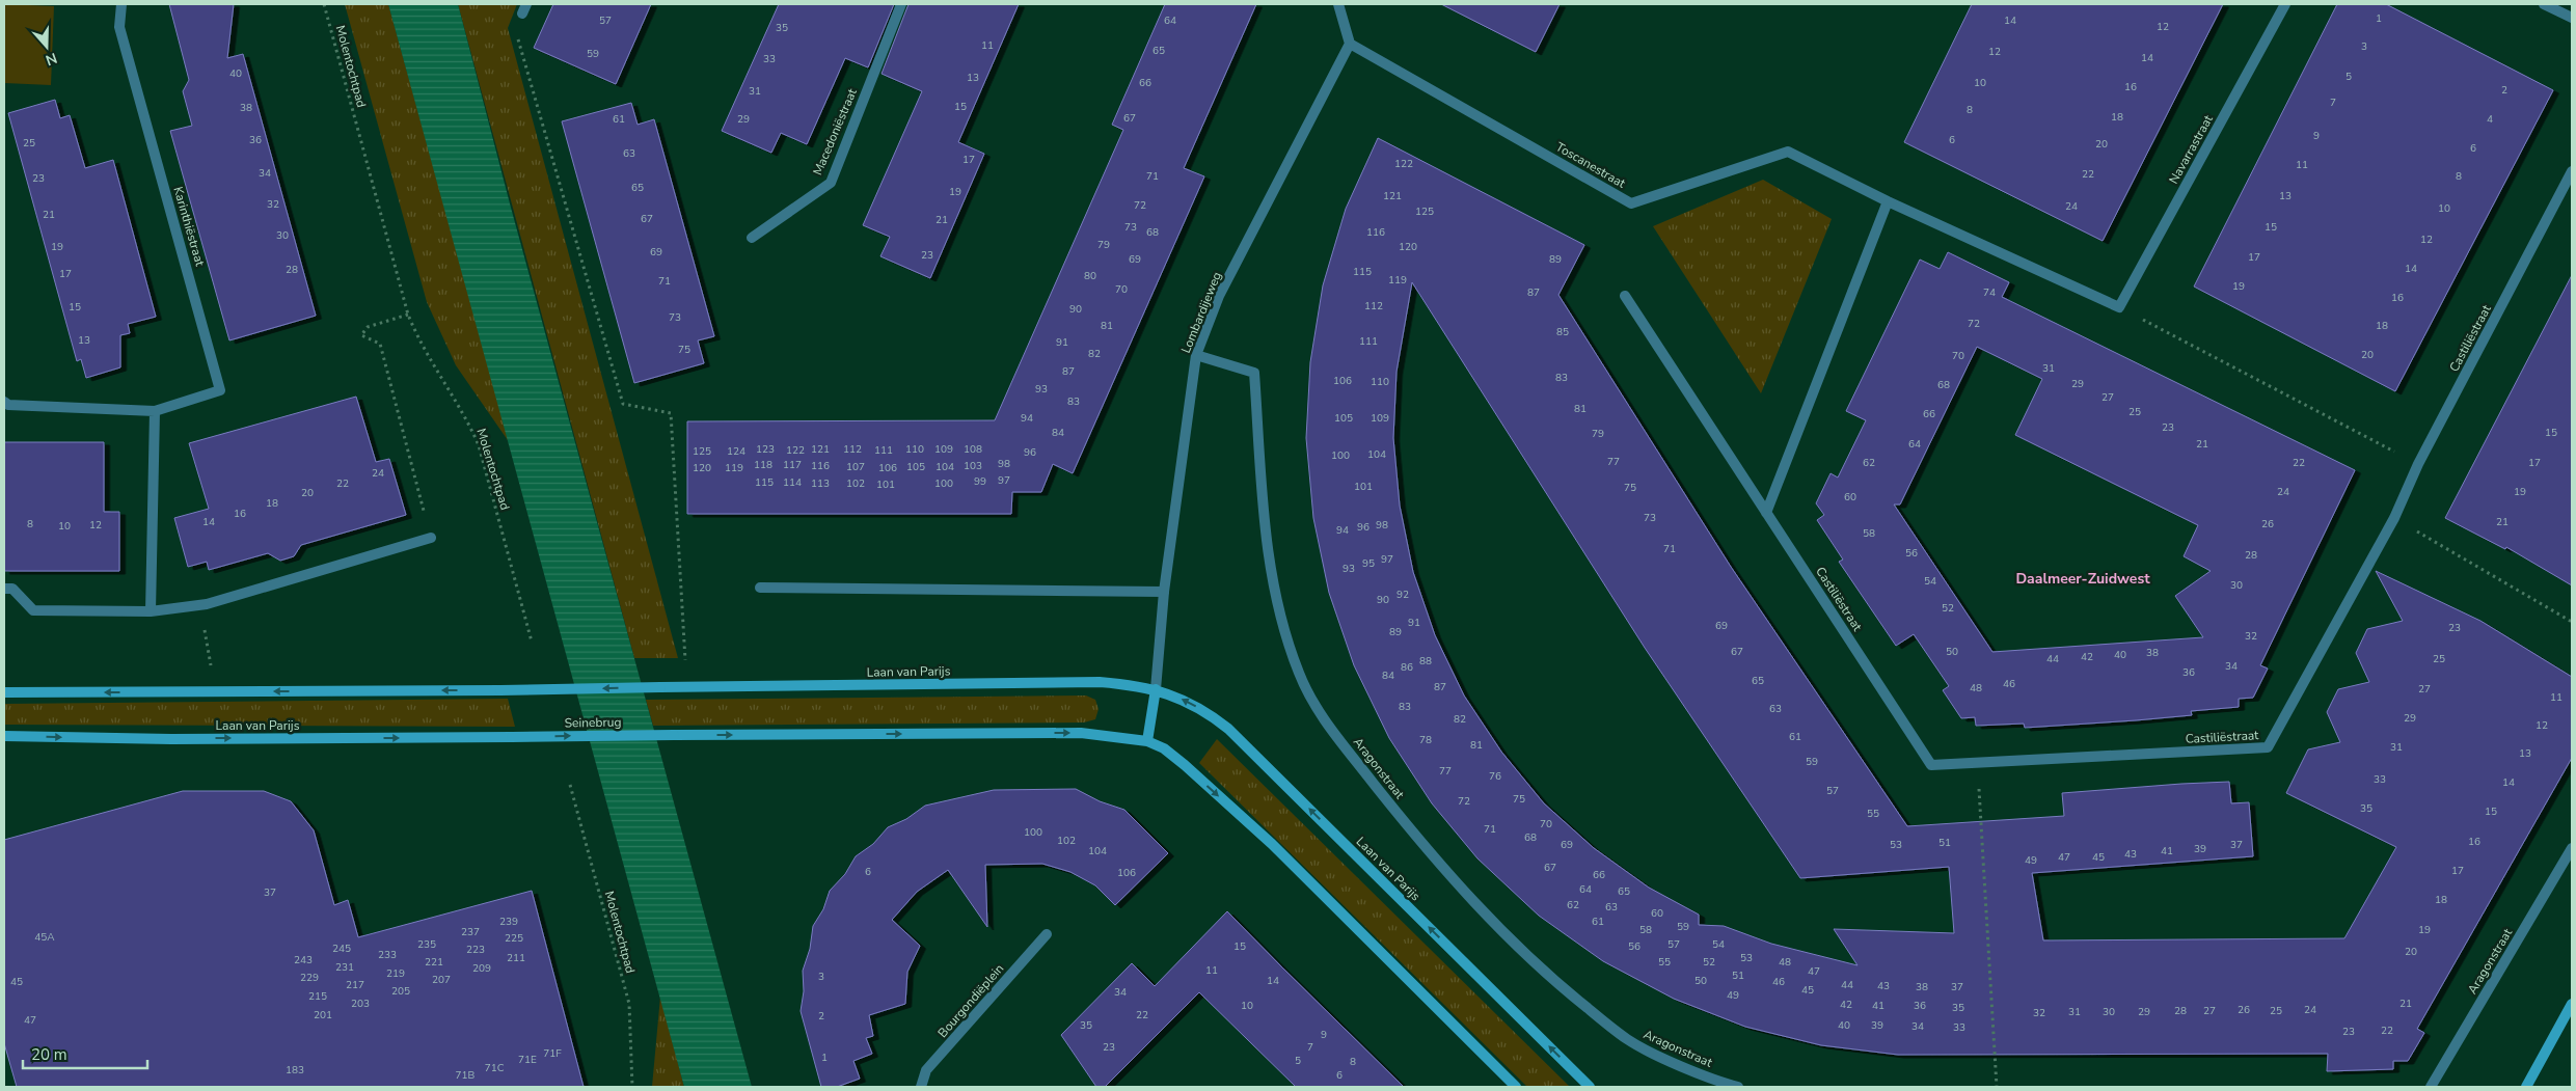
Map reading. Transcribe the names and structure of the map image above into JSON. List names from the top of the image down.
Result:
{
  "streets": {
    "street": [
      "Macedoniëstraat",
      "Navarrastraat",
      "Toscanestraat",
      "Karinthiëstraat",
      "Lombardijeweg",
      "Castiliëstraat",
      "Laan van Parijs",
      "Seinebrug",
      "Aragonstraat",
      "Bourgondiëplein"
    ],
    "path": ["Molentochtpad"]
  },
  "crossings": [
    ["Toscanestraat", "Lombardijeweg"],
    ["Lombardijeweg", "Laan van Parijs"],
    ["Lombardijeweg", "Aragonstraat"],
    ["Laan van Parijs", "Seinebrug"]
  ],
  "one_way": ["Seinebrug"],
  "districts": ["Daalmeer-Zuidwest"],
  "house_numbers": [
    "1",
    "57",
    "64",
    "14",
    "12",
    "35",
    "11",
    "3",
    "65",
    "12",
    "59",
    "14",
    "33",
    "40",
    "5",
    "13",
    "66",
    "10",
    "16",
    "2",
    "31",
    "7",
    "15",
    "38",
    "8",
    "18",
    "67",
    "61",
    "29",
    "4",
    "9",
    "36",
    "6",
    "25",
    "20",
    "6",
    "63",
    "17",
    "122",
    "11",
    "34",
    "22",
    "71",
    "8",
    "23",
    "65",
    "19",
    "121",
    "13",
    "32",
    "72",
    "24",
    "10",
    "125",
    "21",
    "67",
    "21",
    "73",
    "15",
    "68",
    "116",
    "30",
    "12",
    "79",
    "19",
    "120",
    "69",
    "23",
    "17",
    "69",
    "89",
    "14",
    "28",
    "115",
    "17",
    "80",
    "119",
    "71",
    "19",
    "70",
    "87",
    "74",
    "16",
    "112",
    "15",
    "90",
    "73",
    "72",
    "81",
    "18",
    "85",
    "13",
    "111",
    "91",
    "75",
    "82",
    "20",
    "70",
    "31",
    "87",
    "83",
    "106",
    "110",
    "29",
    "68",
    "93",
    "27",
    "83",
    "81",
    "25",
    "66",
    "94",
    "105",
    "109",
    "23",
    "84",
    "15",
    "79",
    "64",
    "21",
    "123",
    "121",
    "112",
    "110",
    "109",
    "108",
    "122",
    "111",
    "125",
    "124",
    "96",
    "104",
    "100",
    "77",
    "62",
    "22",
    "17",
    "98",
    "118",
    "117",
    "116",
    "103",
    "107",
    "105",
    "104",
    "120",
    "119",
    "106",
    "24",
    "97",
    "99",
    "115",
    "114",
    "22",
    "113",
    "102",
    "100",
    "101",
    "101",
    "75",
    "24",
    "19",
    "20",
    "60",
    "18",
    "16",
    "73",
    "14",
    "21",
    "8",
    "26",
    "12",
    "98",
    "10",
    "96",
    "94",
    "58",
    "71",
    "56",
    "28",
    "97",
    "95",
    "93",
    "54",
    "30",
    "92",
    "90",
    "52",
    "91",
    "69",
    "23",
    "89",
    "32",
    "67",
    "50",
    "38",
    "40",
    "42",
    "44",
    "25",
    "88",
    "34",
    "86",
    "36",
    "84",
    "65",
    "46",
    "87",
    "48",
    "27",
    "11",
    "83",
    "63",
    "29",
    "82",
    "12",
    "61",
    "78",
    "81",
    "31",
    "13",
    "59",
    "77",
    "76",
    "33",
    "14",
    "57",
    "75",
    "72",
    "35",
    "15",
    "55",
    "70",
    "71",
    "100",
    "68",
    "102",
    "16",
    "51",
    "69",
    "53",
    "37",
    "39",
    "104",
    "41",
    "43",
    "47",
    "45",
    "49",
    "67",
    "17",
    "6",
    "106",
    "66",
    "64",
    "65",
    "37",
    "18",
    "62",
    "63",
    "60",
    "239",
    "61",
    "59",
    "58",
    "19",
    "237",
    "45A",
    "225",
    "235",
    "57",
    "54",
    "15",
    "56",
    "245",
    "223",
    "20",
    "233",
    "211",
    "53",
    "243",
    "221",
    "55",
    "52",
    "48",
    "231",
    "209",
    "11",
    "47",
    "219",
    "51",
    "3",
    "229",
    "207",
    "14",
    "50",
    "45",
    "46",
    "217",
    "44",
    "43",
    "38",
    "37",
    "45",
    "205",
    "34",
    "49",
    "215",
    "203",
    "21",
    "42",
    "10",
    "41",
    "36",
    "35",
    "26",
    "24",
    "28",
    "27",
    "25",
    "31",
    "30",
    "29",
    "32",
    "201",
    "22",
    "2",
    "47",
    "35",
    "40",
    "39",
    "34",
    "33",
    "22",
    "23",
    "9",
    "23",
    "7",
    "71F",
    "1",
    "71E",
    "5",
    "8",
    "71C",
    "183",
    "71B",
    "6"
  ],
  "scale_bar": "20 m",
  "north": "bottom"
}
